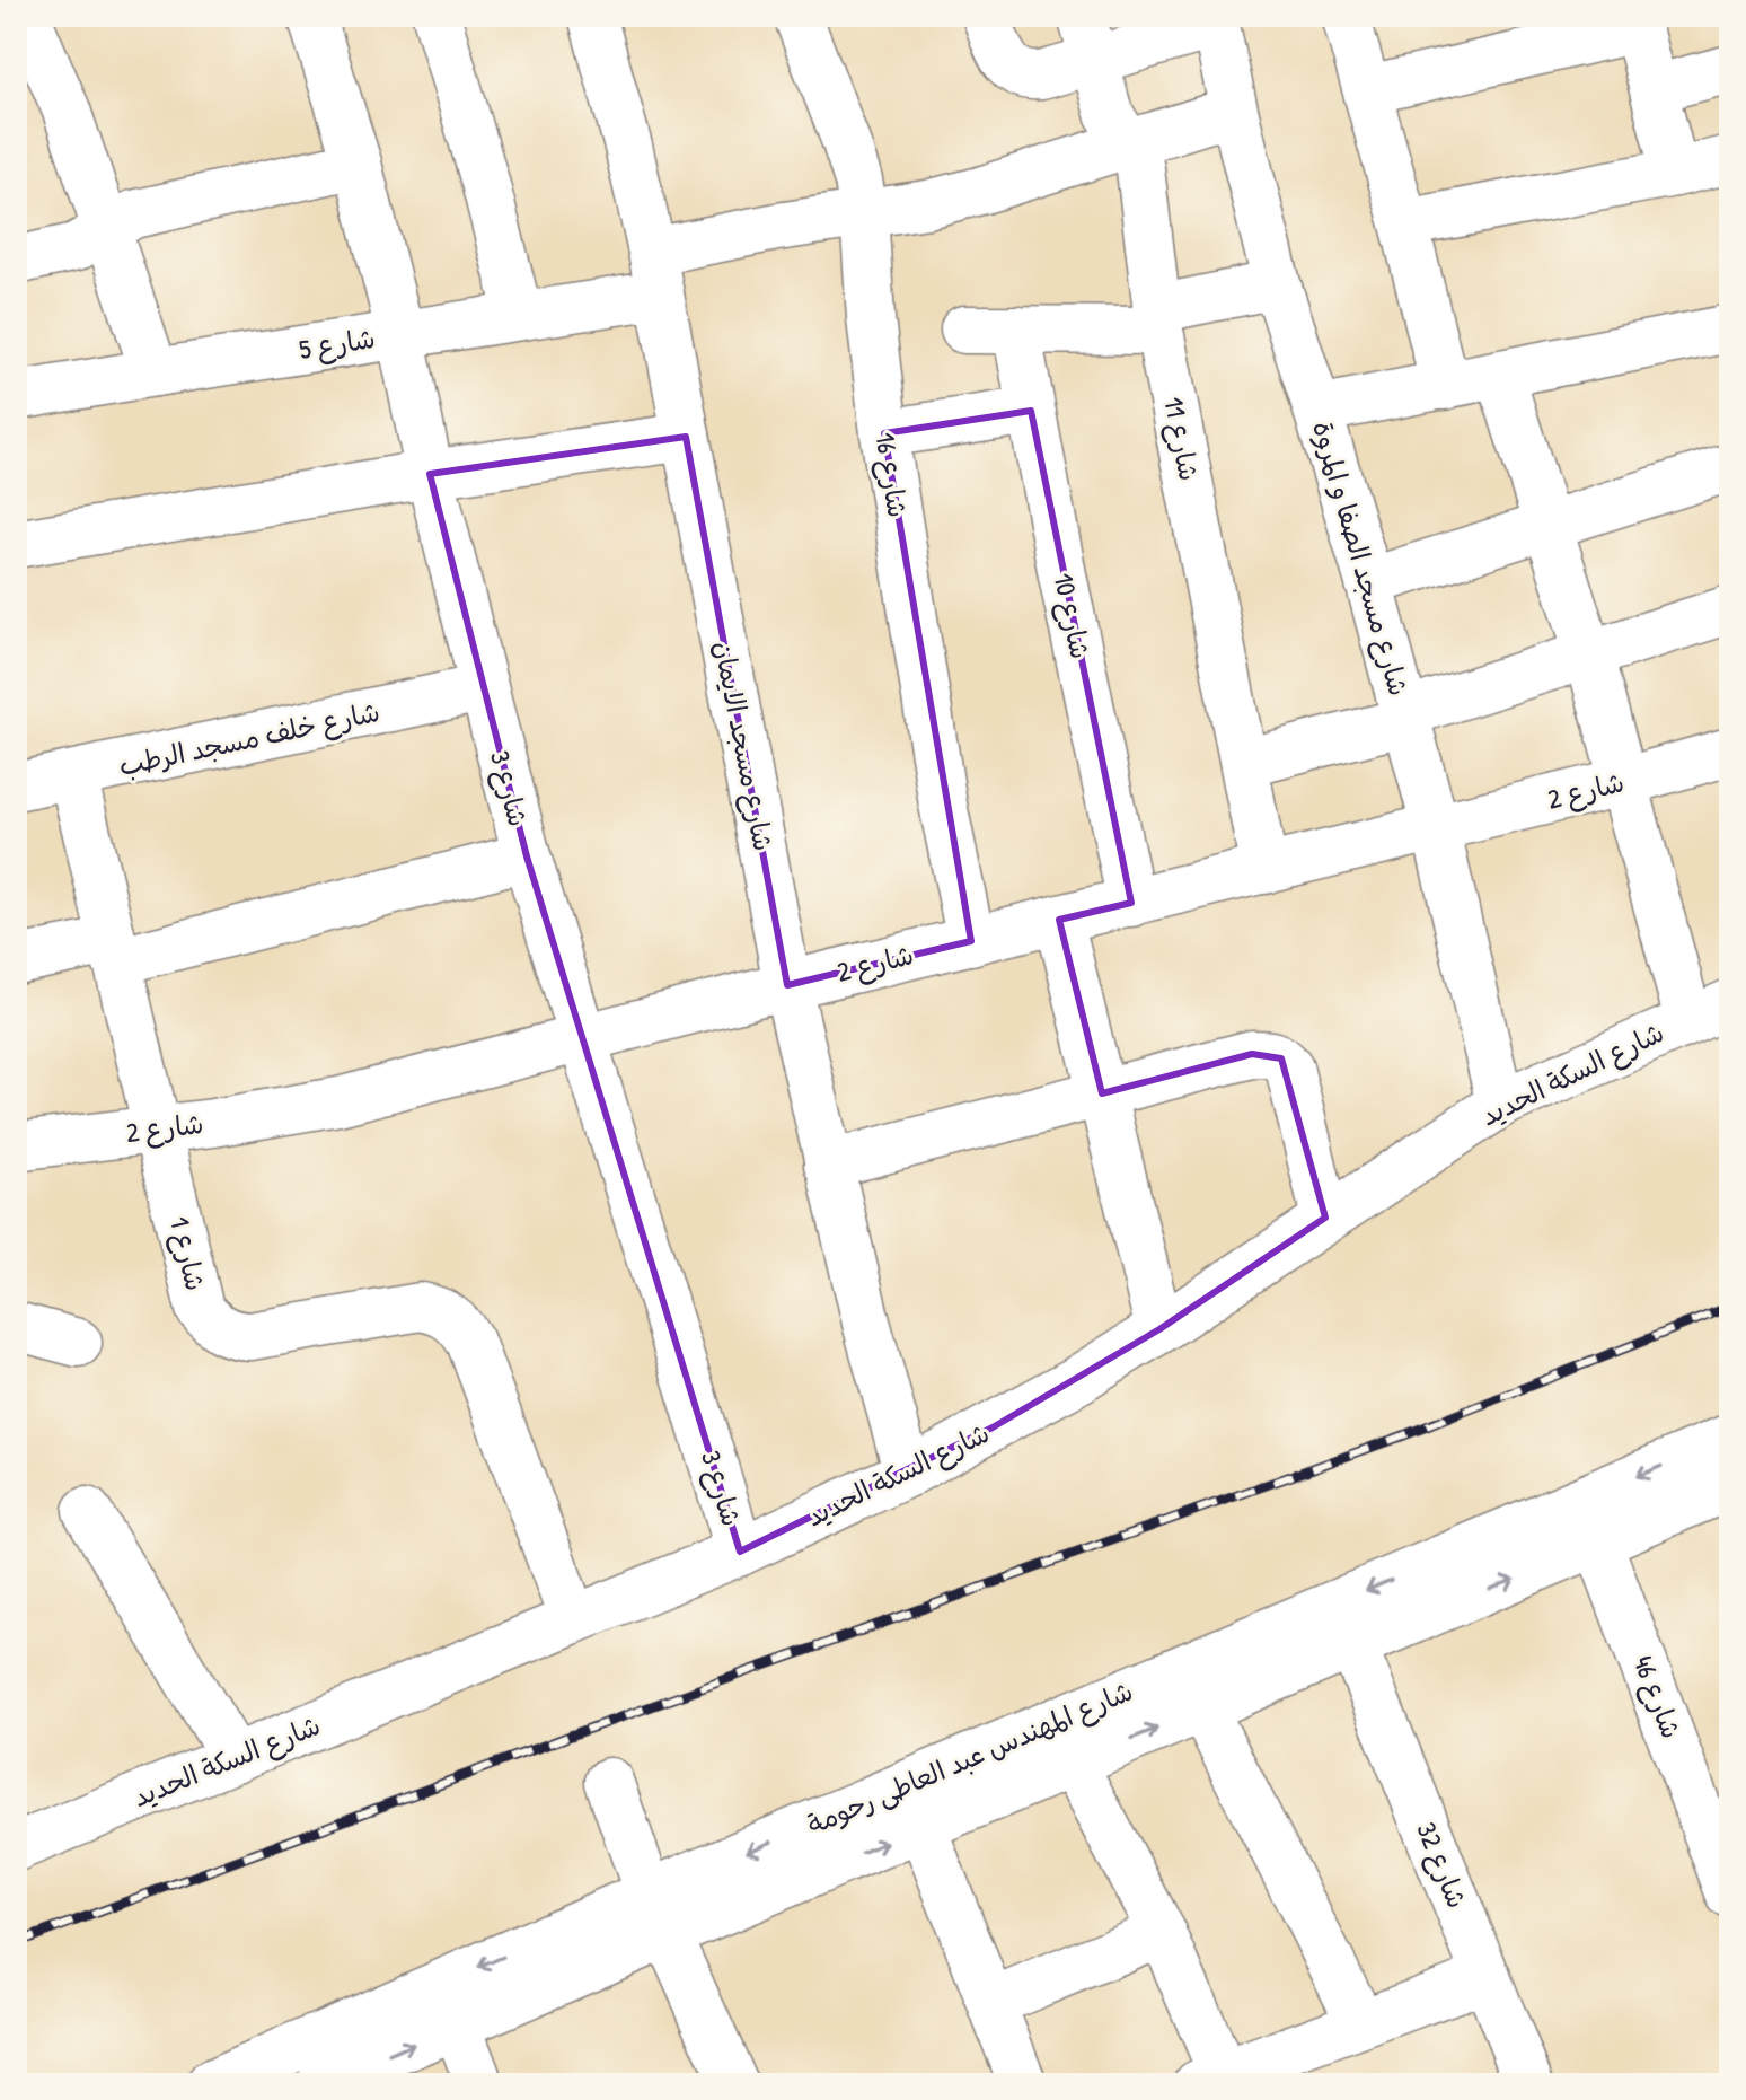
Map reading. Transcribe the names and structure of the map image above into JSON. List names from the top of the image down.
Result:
{
  "streets": {
    "street": [
      "شارع 5",
      "شارع 11",
      "شارع 16",
      "شارع مسجد الصفا و المروة",
      "شارع 10",
      "شارع خلف مسجد الرطب",
      "شارع مسجد الايمان",
      "شارع 3",
      "شارع 2",
      "شارع السكة الحديد",
      "شارع 1",
      "شارع 46",
      "شارع المهندس عبد العاطى رحومة",
      "شارع 32"
    ]
  },
  "crossings": [
    ["شارع 5", "شارع 11"],
    ["شارع 5", "شارع 16"],
    ["شارع 5", "شارع مسجد الصفا و المروة"],
    ["شارع 5", "شارع مسجد الايمان"],
    ["شارع 5", "شارع 3"],
    ["شارع 11", "شارع 2"],
    ["شارع 16", "شارع 2"],
    ["شارع مسجد الصفا و المروة", "شارع 2"],
    ["شارع مسجد الصفا و المروة", "شارع السكة الحديد"],
    ["شارع 10", "شارع 2"],
    ["شارع خلف مسجد الرطب", "شارع 3"],
    ["شارع خلف مسجد الرطب", "شارع 1"],
    ["شارع مسجد الايمان", "شارع 2"],
    ["شارع مسجد الايمان", "شارع السكة الحديد"],
    ["شارع 3", "شارع 2"],
    ["شارع 3", "شارع السكة الحديد"],
    ["شارع 2", "شارع 1"],
    ["شارع السكة الحديد", "شارع 1"],
    ["شارع 46", "شارع المهندس عبد العاطى رحومة"],
    ["شارع المهندس عبد العاطى رحومة", "شارع 32"]
  ]
}
